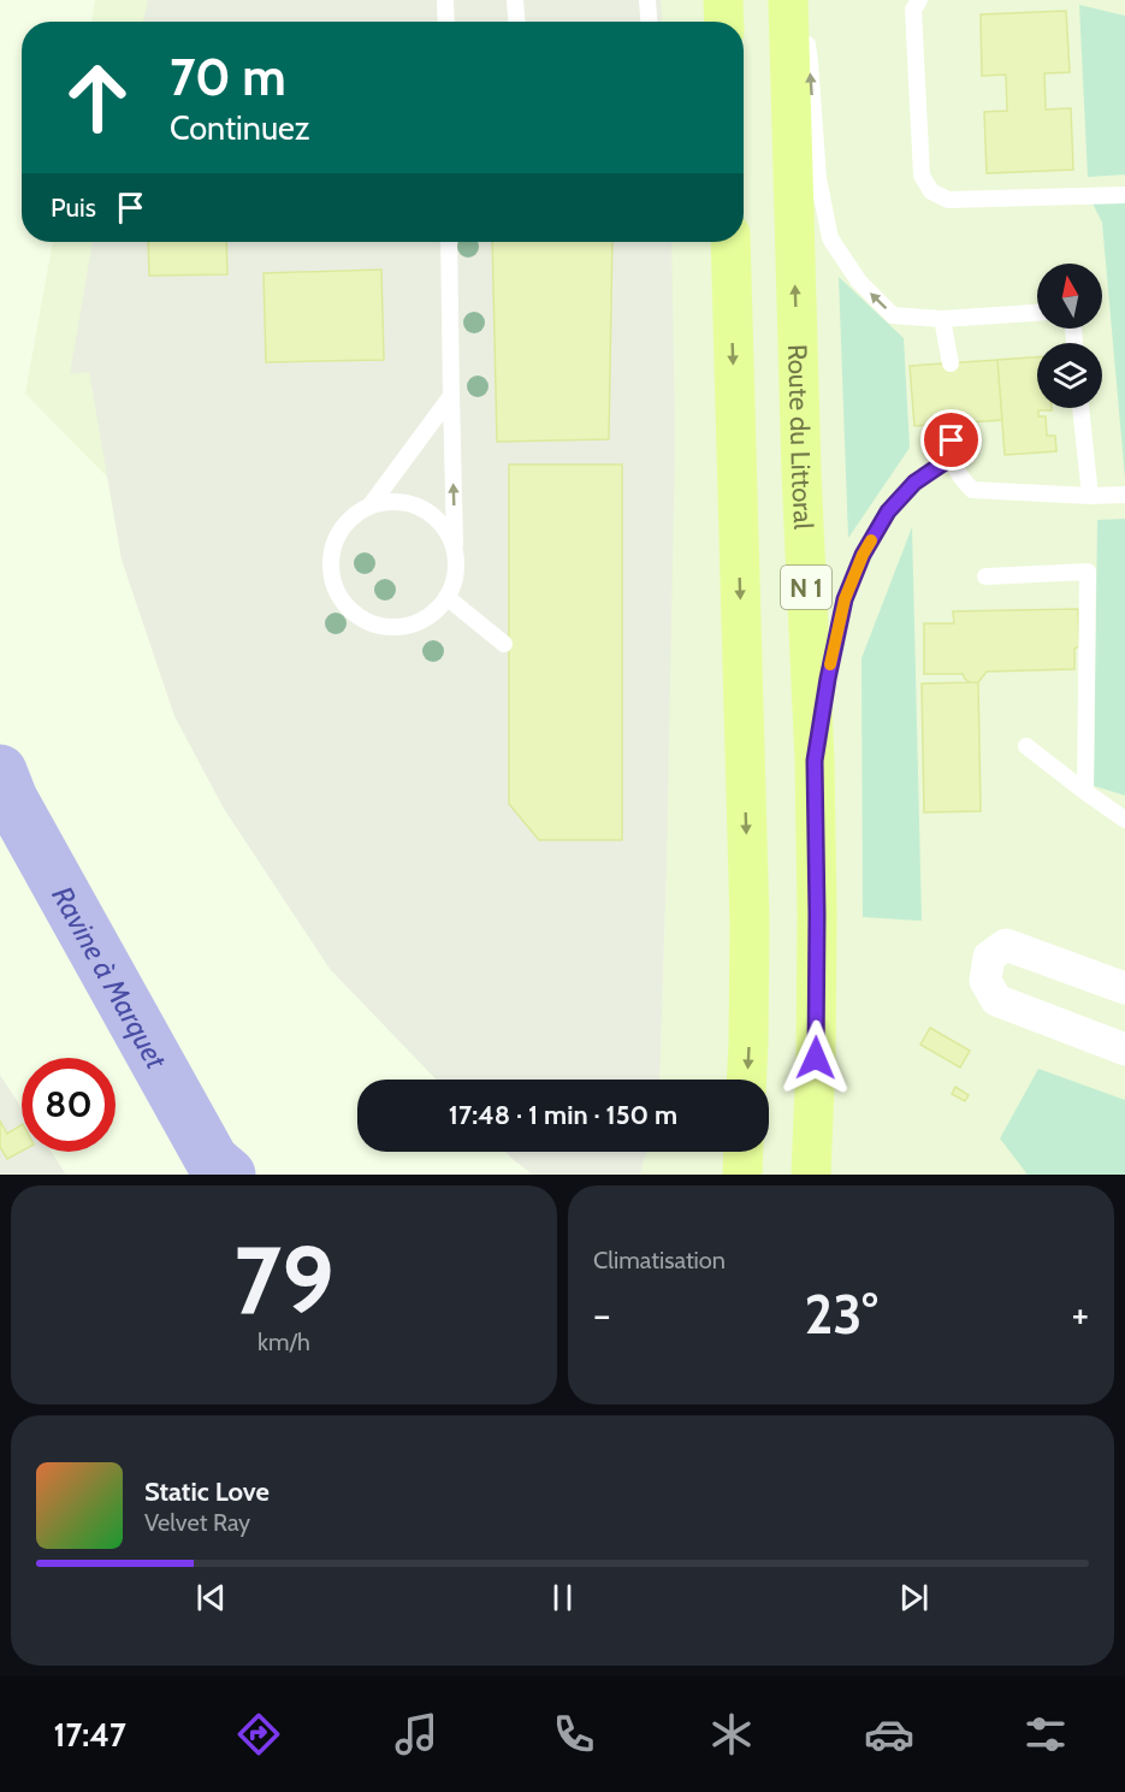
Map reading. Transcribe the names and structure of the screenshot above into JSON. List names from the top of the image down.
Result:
{
  "streets": {
    "highway": ["Route du Littoral", "N 1"]
  },
  "water": ["Ravine à Marquet"],
  "north": "top",
  "page": {
    "turn": ["70 m", "Continuez"],
    "then": "Puis",
    "limit": "80",
    "trip": "17:48 · 1 min · 150 m",
    "tile": [
      ["79", "km/h"],
      "Climatisation"
    ],
    "heat": ["−", "23°", "+"],
    "song": ["Static Love", "Velvet Ray"],
    "tabs": "17:47"
  }
}
